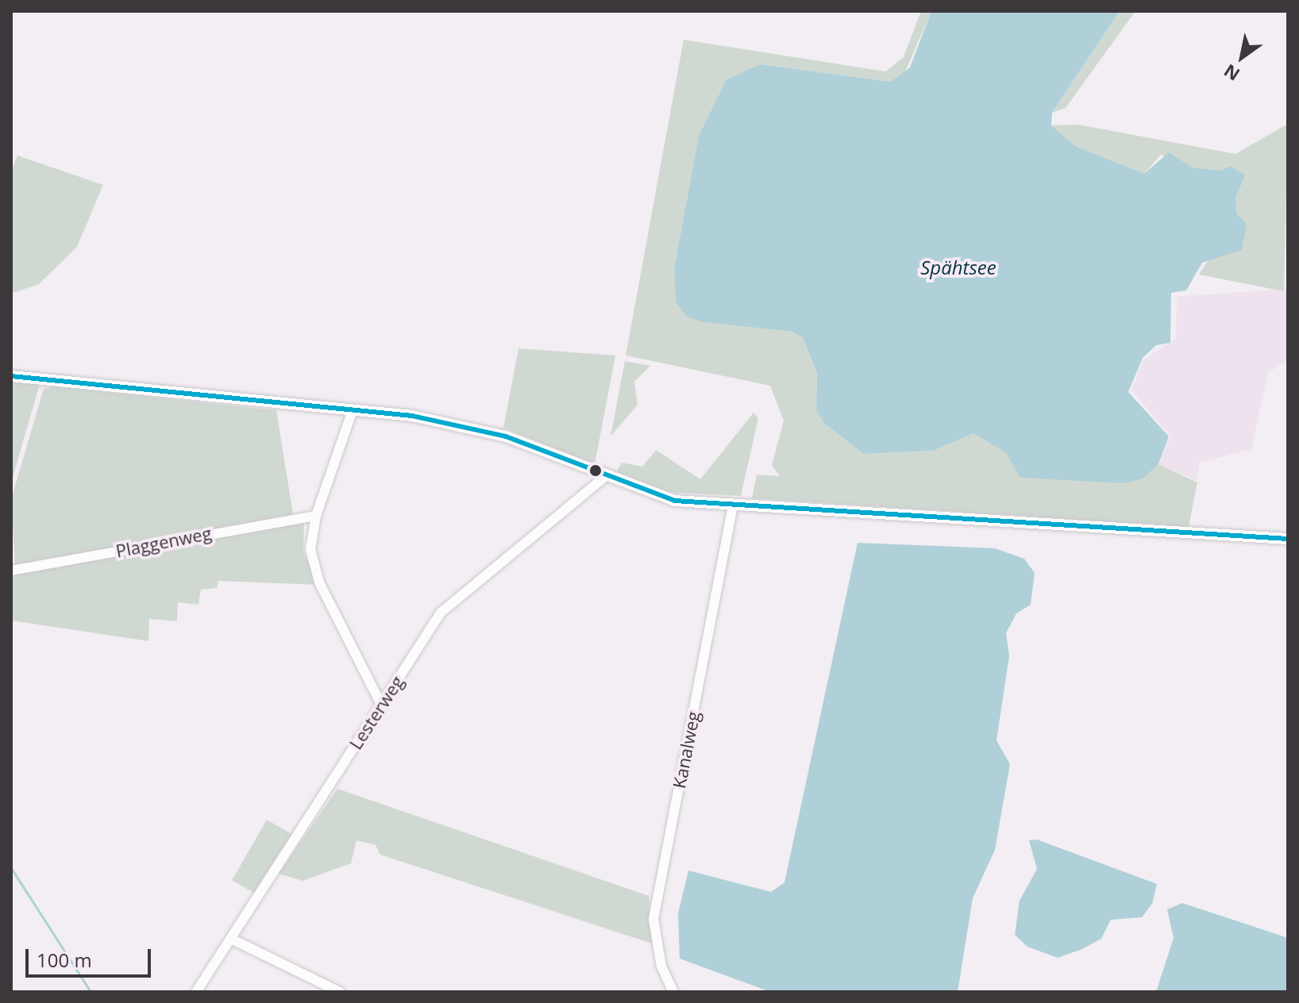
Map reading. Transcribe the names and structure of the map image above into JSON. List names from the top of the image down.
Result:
{
  "streets": {
    "street": ["Plaggenweg", "Lesterweg", "Kanalweg"]
  },
  "water": ["Spähtsee"],
  "scale_bar": "100 m",
  "north": "bottom left"
}
